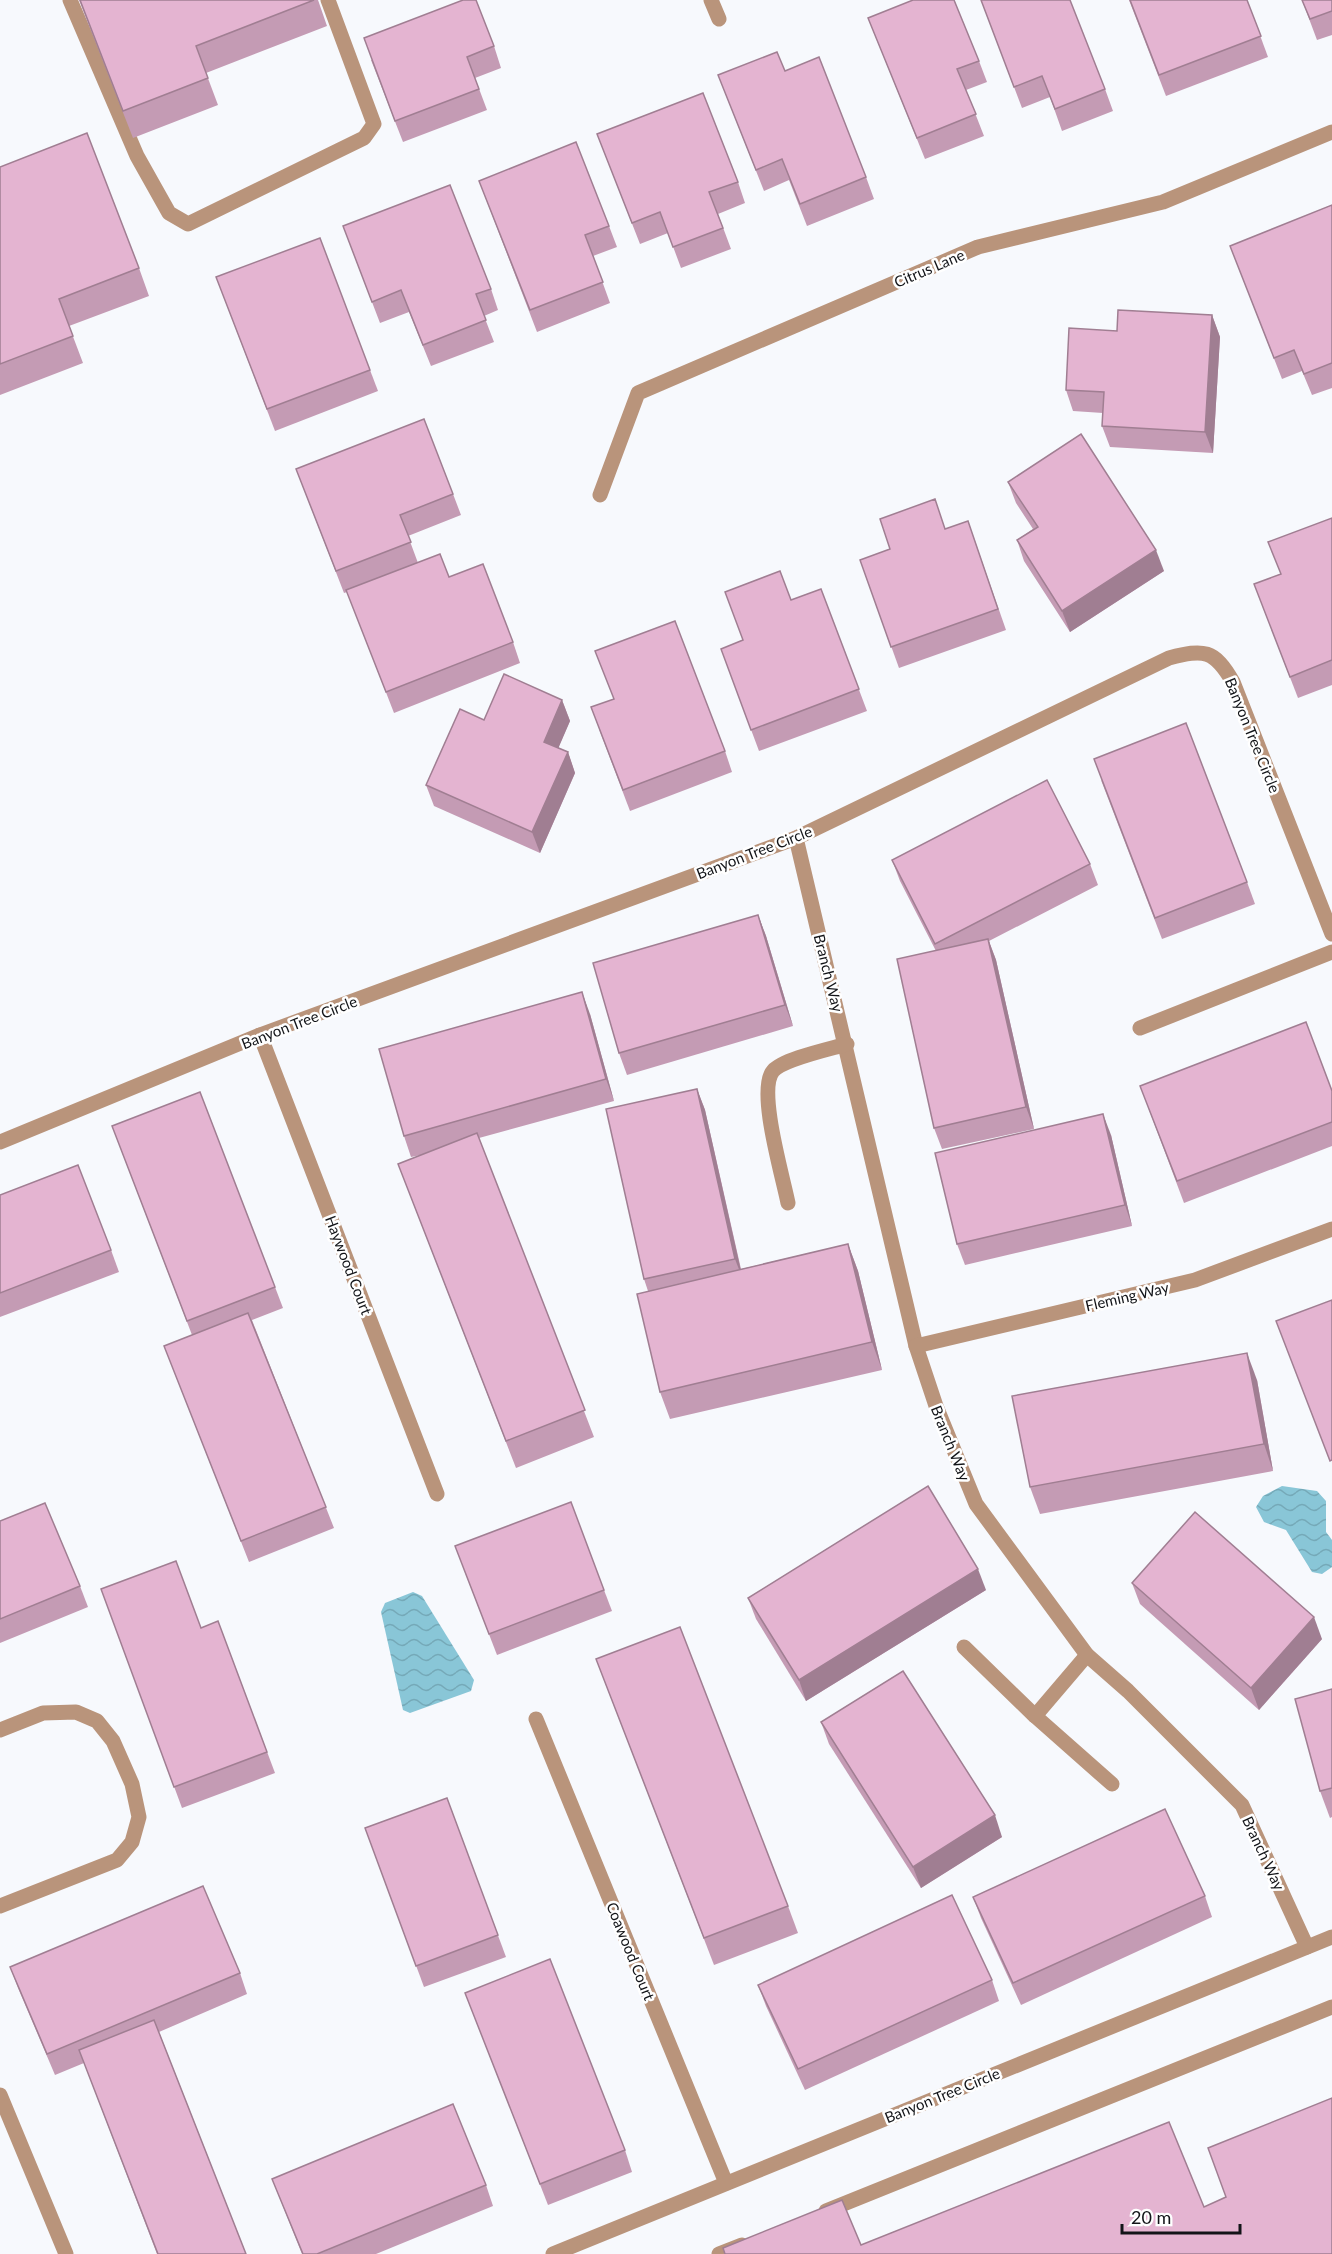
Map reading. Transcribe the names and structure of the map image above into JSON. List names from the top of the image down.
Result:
{
  "streets": {
    "street": [
      "Citrus Lane",
      "Banyon Tree Circle",
      "Branch Way",
      "Haywood Court",
      "Fleming Way",
      "Coawood Court"
    ]
  },
  "crossings": [
    ["Banyon Tree Circle", "Branch Way"],
    ["Banyon Tree Circle", "Haywood Court"],
    ["Banyon Tree Circle", "Coawood Court"],
    ["Branch Way", "Fleming Way"]
  ],
  "scale_bar": "20 m"
}
